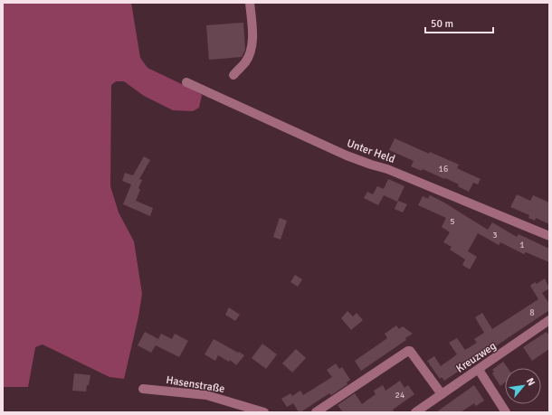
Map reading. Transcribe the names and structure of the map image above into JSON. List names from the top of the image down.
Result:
{
  "streets": {
    "street": ["Unter Held", "Kreuzweg", "Hasenstraße"]
  },
  "house_numbers": [
    "16",
    "5",
    "3",
    "1",
    "8",
    "24"
  ],
  "scale_bar": "50 m",
  "north": "top right"
}
